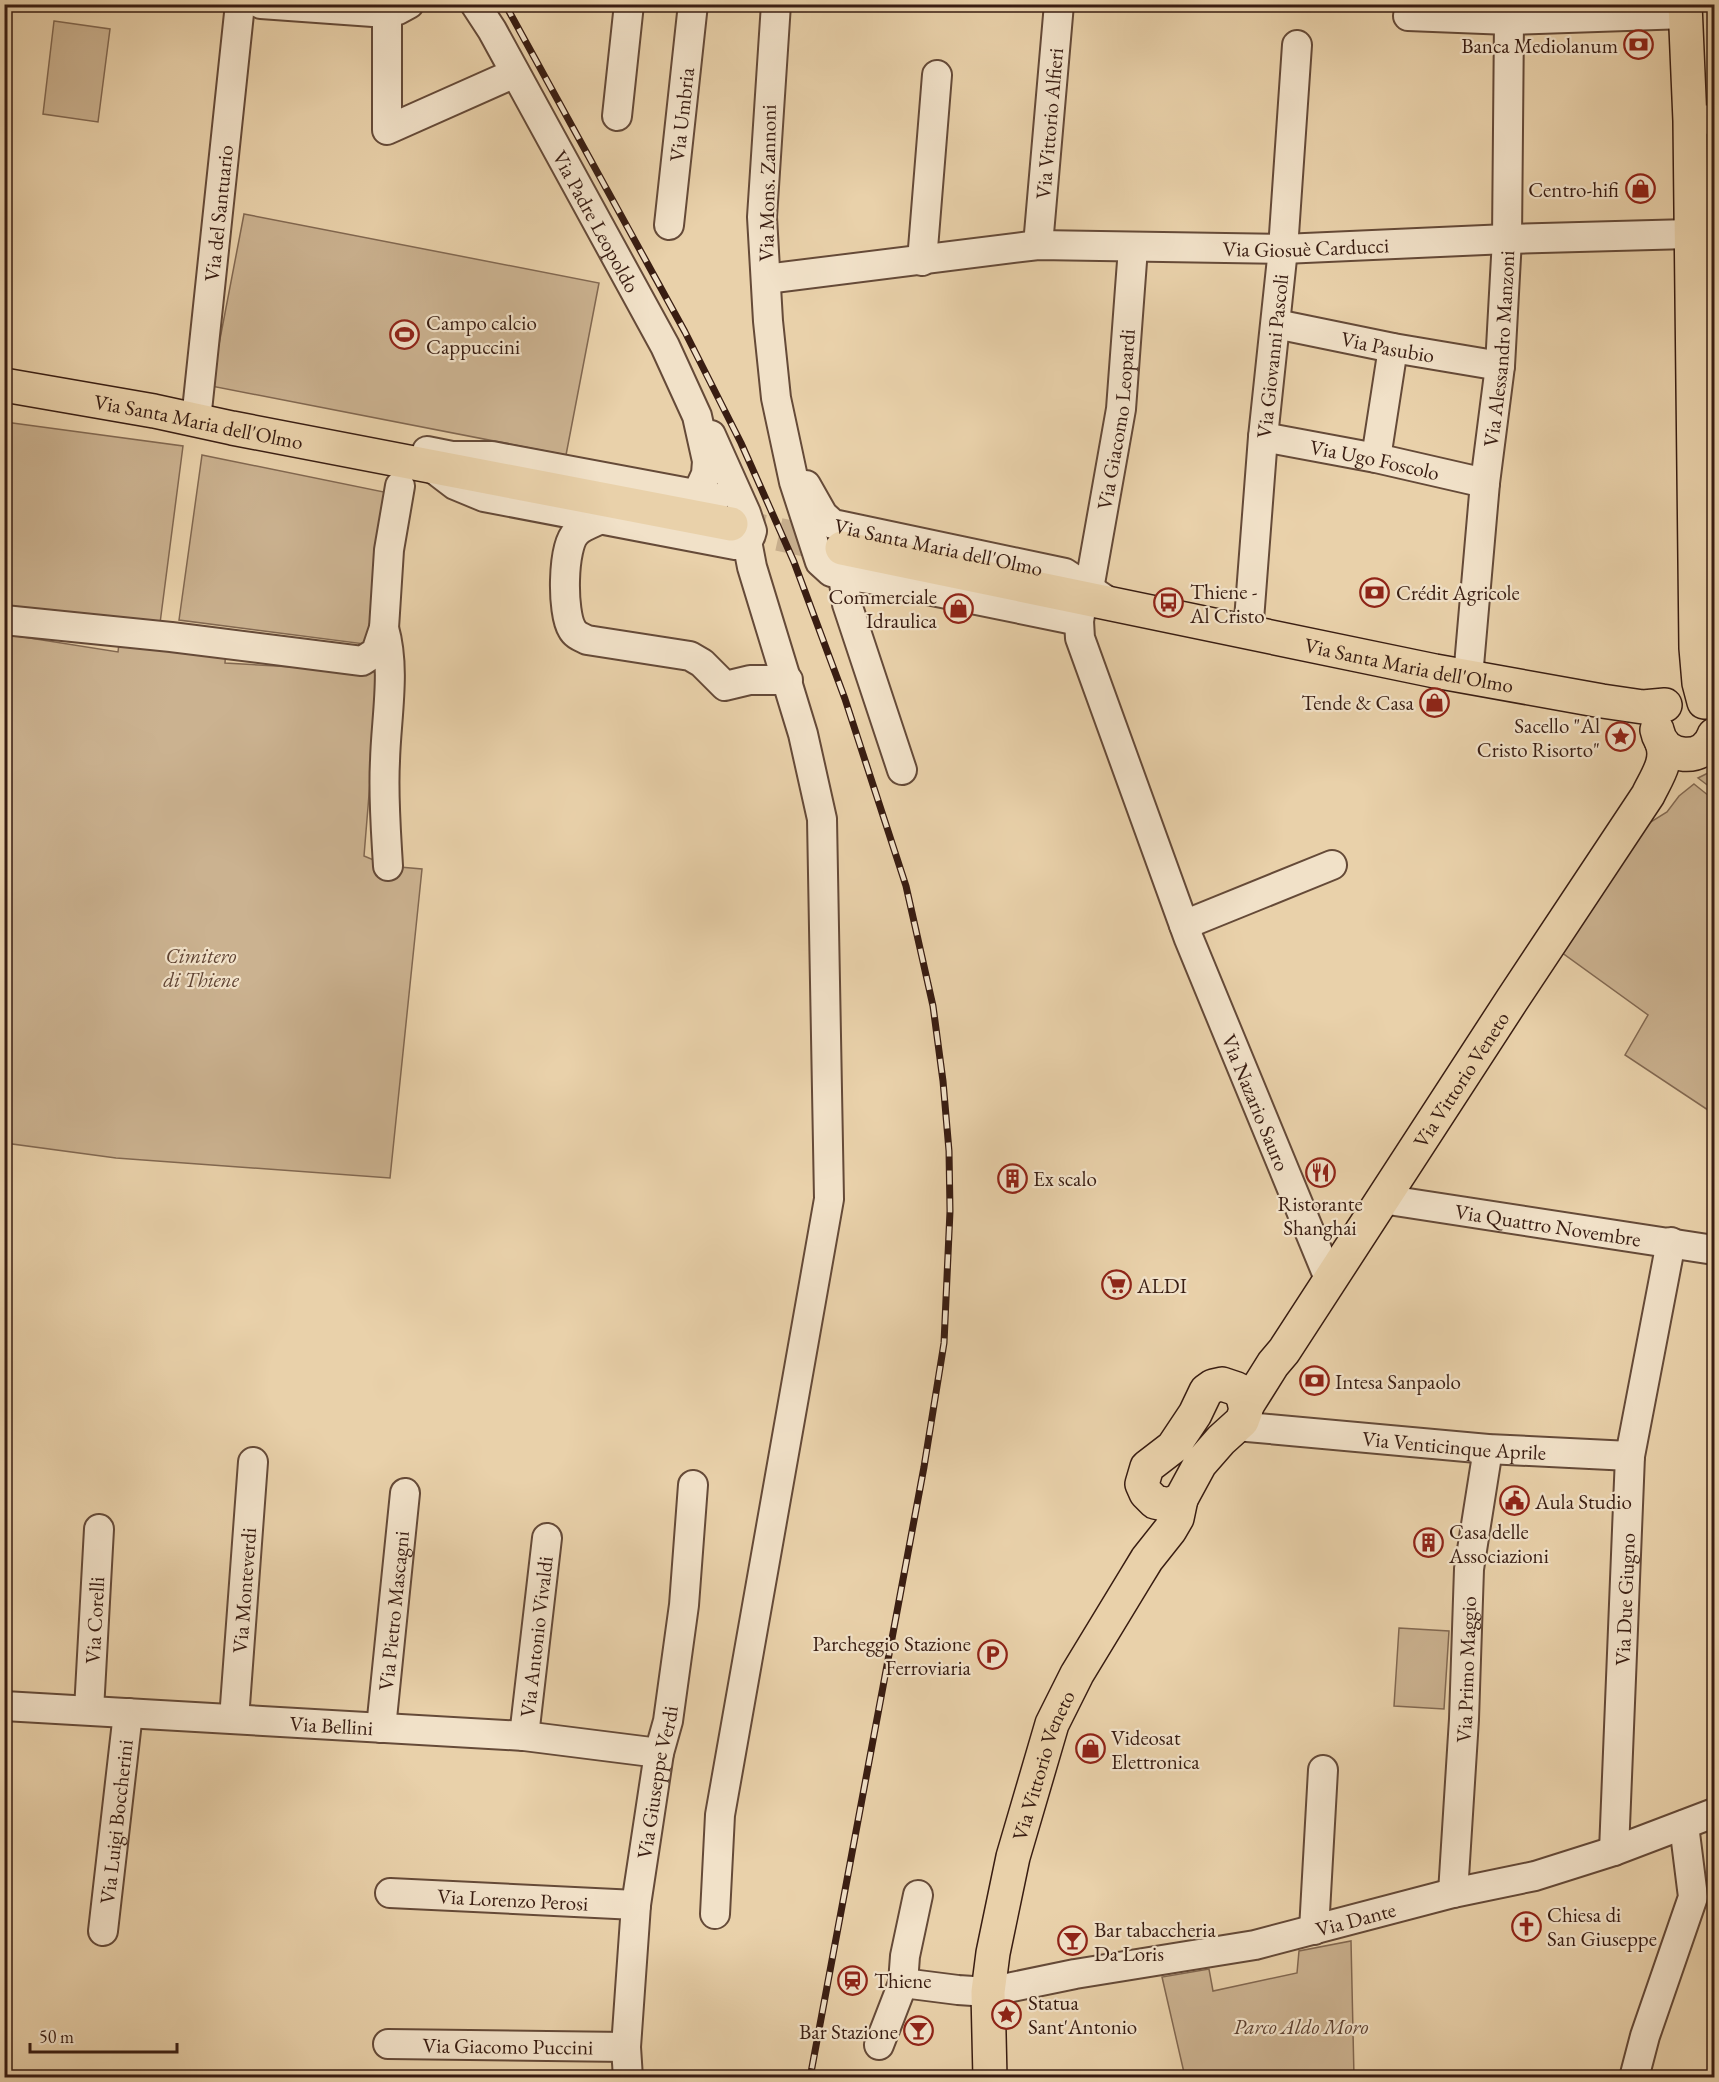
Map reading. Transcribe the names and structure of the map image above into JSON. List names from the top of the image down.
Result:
{
  "streets": {
    "main road": ["Via Santa Maria dell'Olmo", "Via Vittorio Veneto"],
    "street": [
      "Via Umbria",
      "Via Vittorio Alfieri",
      "Via Mons. Zannoni",
      "Via del Santuario",
      "Via Padre Leopoldo",
      "Via Giosuè Carducci",
      "Via Pasubio",
      "Via Alessandro Manzoni",
      "Via Giovanni Pascoli",
      "Via Giacomo Leopardi",
      "Via Ugo Foscolo",
      "Via Nazario Sauro",
      "Via Quattro Novembre",
      "Via Venticinque Aprile",
      "Via Monteverdi",
      "Via Due Giugno",
      "Via Pietro Mascagni",
      "Via Corelli",
      "Via Antonio Vivaldi",
      "Via Primo Maggio",
      "Via Bellini",
      "Via Giuseppe Verdi",
      "Via Luigi Boccherini",
      "Via Lorenzo Perosi",
      "Via Dante",
      "Via Giacomo Puccini"
    ]
  },
  "crossings": [
    ["Via Vittorio Alfieri", "Via Giosuè Carducci"],
    ["Via Mons. Zannoni", "Via Giosuè Carducci"],
    ["Via Mons. Zannoni", "Via Santa Maria dell'Olmo"],
    ["Via del Santuario", "Via Santa Maria dell'Olmo"],
    ["Via Padre Leopoldo", "Via Santa Maria dell'Olmo"],
    ["Via Giosuè Carducci", "Via Alessandro Manzoni"],
    ["Via Giosuè Carducci", "Via Giovanni Pascoli"],
    ["Via Giosuè Carducci", "Via Giacomo Leopardi"],
    ["Via Giosuè Carducci", "Via Vittorio Veneto"],
    ["Via Pasubio", "Via Alessandro Manzoni"],
    ["Via Pasubio", "Via Giovanni Pascoli"],
    ["Via Alessandro Manzoni", "Via Santa Maria dell'Olmo"],
    ["Via Alessandro Manzoni", "Via Ugo Foscolo"],
    ["Via Giovanni Pascoli", "Via Santa Maria dell'Olmo"],
    ["Via Giovanni Pascoli", "Via Ugo Foscolo"],
    ["Via Giacomo Leopardi", "Via Santa Maria dell'Olmo"],
    ["Via Giacomo Leopardi", "Via Nazario Sauro"],
    ["Via Santa Maria dell'Olmo", "Via Vittorio Veneto"],
    ["Via Santa Maria dell'Olmo", "Via Nazario Sauro"],
    ["Via Vittorio Veneto", "Via Nazario Sauro"],
    ["Via Vittorio Veneto", "Via Quattro Novembre"],
    ["Via Vittorio Veneto", "Via Venticinque Aprile"],
    ["Via Vittorio Veneto", "Via Dante"],
    ["Via Quattro Novembre", "Via Due Giugno"],
    ["Via Venticinque Aprile", "Via Due Giugno"],
    ["Via Venticinque Aprile", "Via Primo Maggio"],
    ["Via Monteverdi", "Via Bellini"],
    ["Via Due Giugno", "Via Dante"],
    ["Via Pietro Mascagni", "Via Bellini"],
    ["Via Corelli", "Via Bellini"],
    ["Via Antonio Vivaldi", "Via Bellini"],
    ["Via Primo Maggio", "Via Dante"],
    ["Via Bellini", "Via Giuseppe Verdi"],
    ["Via Bellini", "Via Luigi Boccherini"],
    ["Via Giuseppe Verdi", "Via Lorenzo Perosi"],
    ["Via Giuseppe Verdi", "Via Giacomo Puccini"]
  ],
  "parks": ["Cimitero di Thiene", "Parco Aldo Moro"],
  "places": {
    "bank": ["Banca Mediolanum", "Crédit Agricole", "Intesa Sanpaolo"],
    "shop": [
      "Centro-hifi",
      "Commerciale Idraulica",
      "Tende & Casa",
      "Videosat Elettronica"
    ],
    "sports": ["Campo calcio Cappuccini"],
    "bus stop": ["Thiene - Al Cristo"],
    "place": ["Sacello \"Al Cristo Risorto\"", "Statua Sant'Antonio"],
    "restaurant": ["Ristorante Shanghai"],
    "building": ["Ex scalo", "Casa delle Associazioni"],
    "supermarket": ["ALDI"],
    "public building": ["Aula Studio"],
    "parking": ["Parcheggio Stazione Ferroviaria"],
    "church": ["Chiesa di San Giuseppe"],
    "bar": ["Bar tabaccheria Da Loris", "Bar Stazione"],
    "station": ["Thiene"]
  },
  "scale_bar": "50 m"
}
